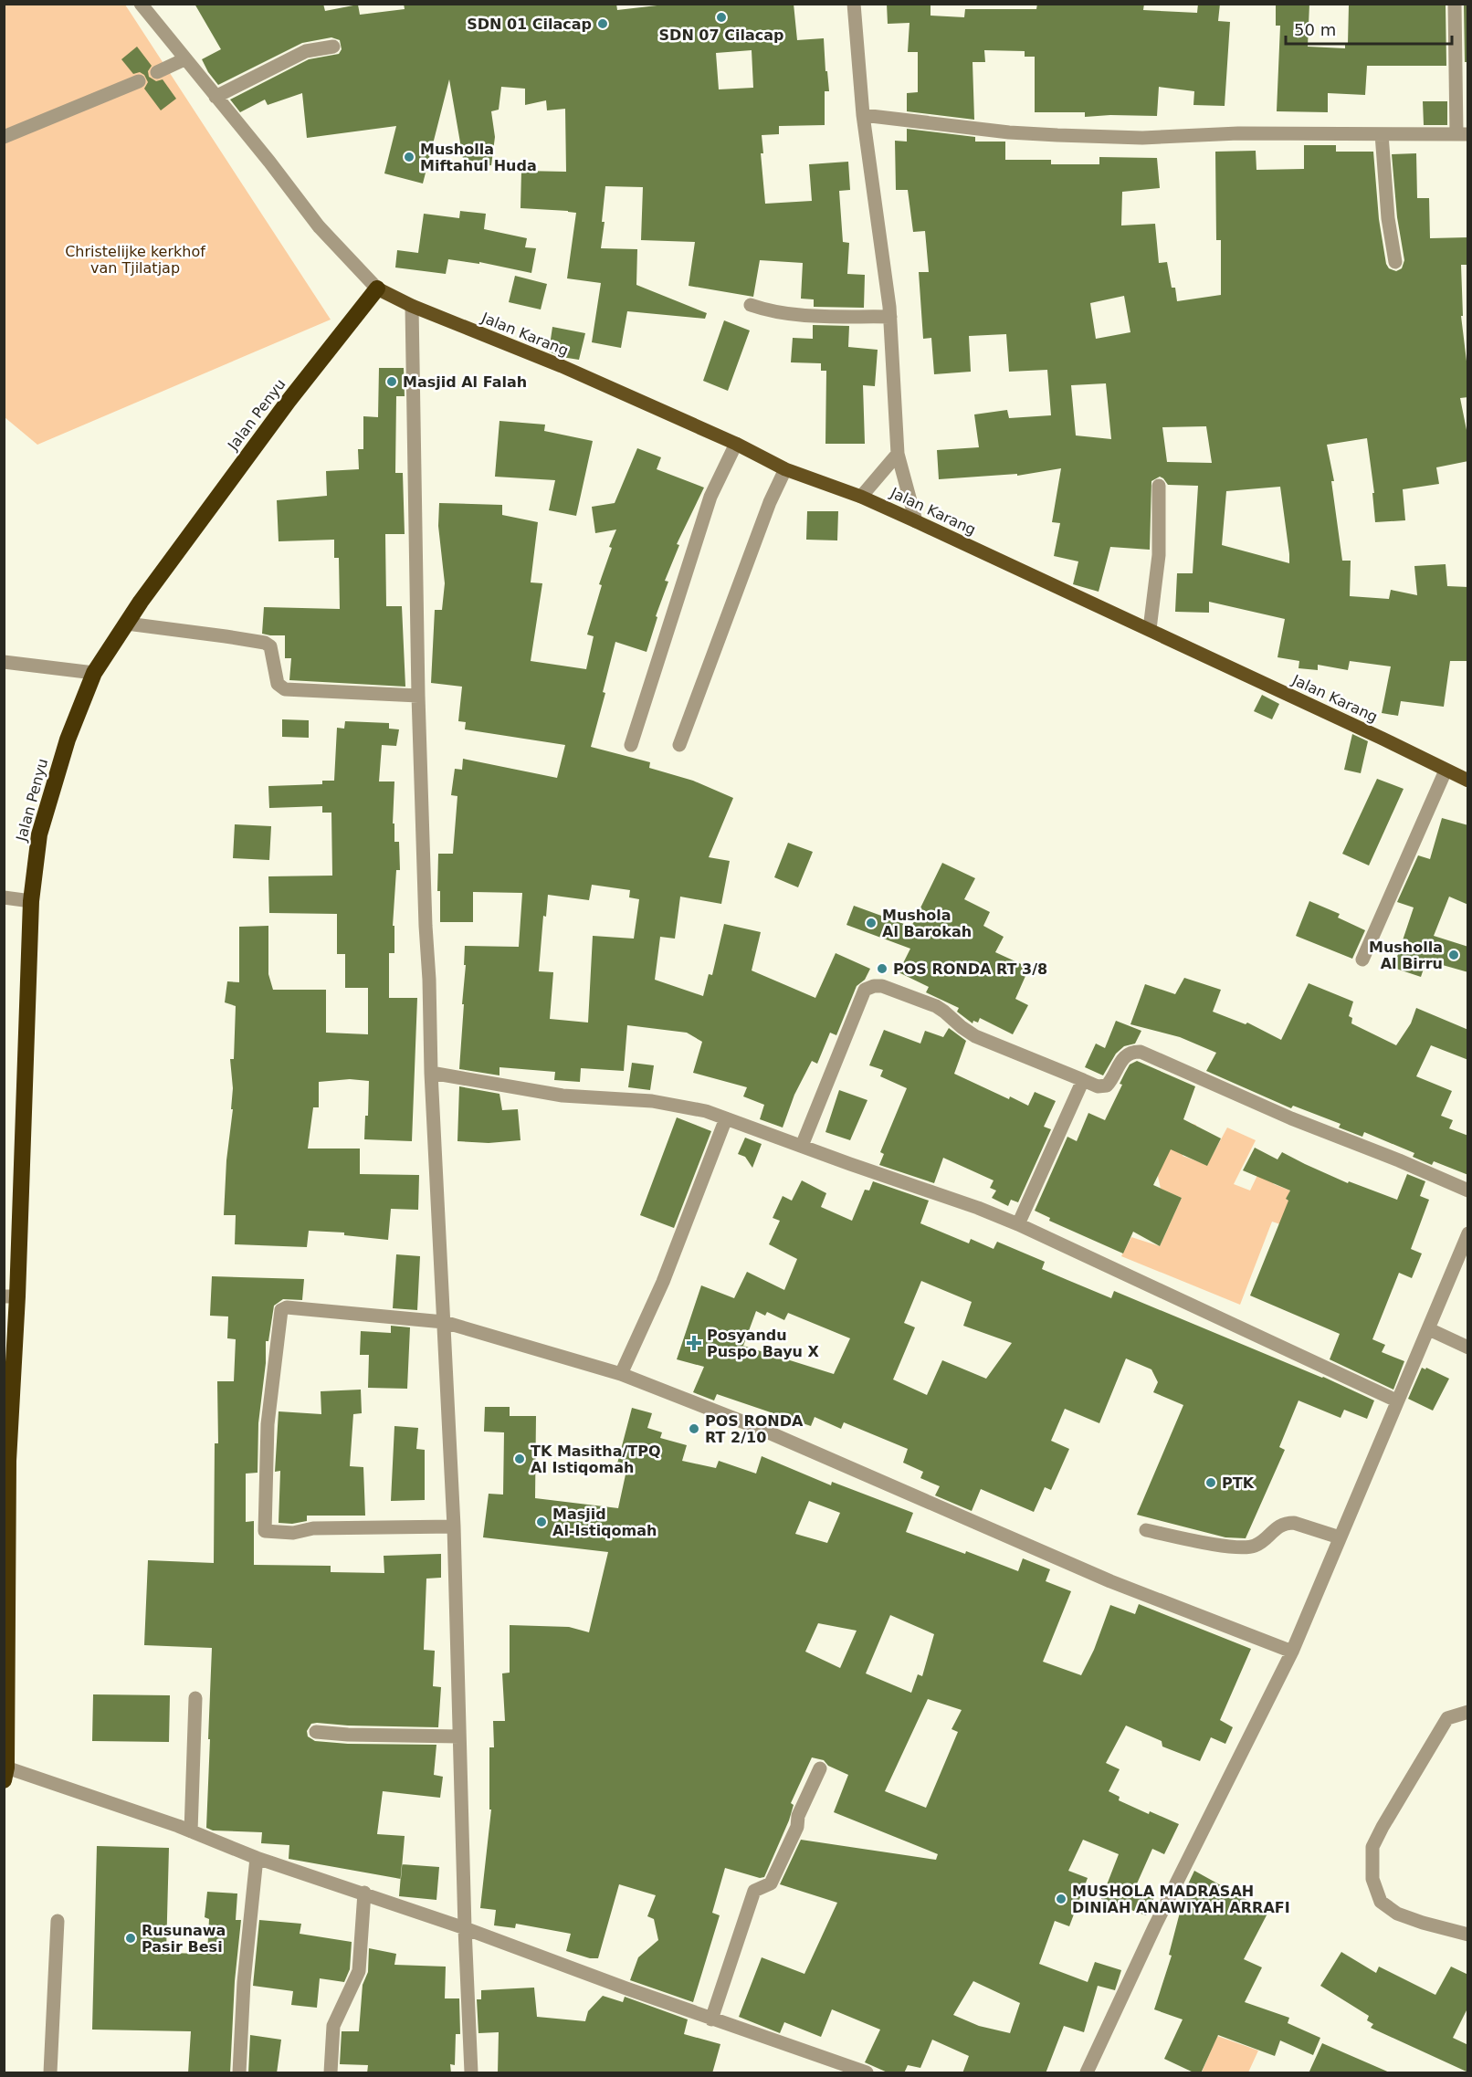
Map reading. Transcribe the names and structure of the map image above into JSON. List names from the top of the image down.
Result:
{
  "streets": {
    "highway": ["Jalan Penyu"],
    "main road": ["Jalan Karang"]
  },
  "crossings": [
    ["Jalan Karang", "Jalan Penyu"]
  ],
  "parks": ["Christelijke kerkhof van Tjilatjap"],
  "places": {
    "other": [
      "SDN 07 Cilacap",
      "SDN 01 Cilacap",
      "Musholla Miftahul Huda",
      "Masjid Al Falah",
      "Mushola Al Barokah",
      "Musholla Al Birru",
      "POS RONDA RT 3/8",
      "POS RONDA RT 2/10",
      "TK Masitha/TPQ Al Istiqomah",
      "PTK",
      "Masjid Al-Istiqomah",
      "MUSHOLA MADRASAH DINIAH ANAWIYAH ARRAFI",
      "Rusunawa Pasir Besi"
    ],
    "health": ["Posyandu Puspo Bayu X"]
  },
  "scale_bar": "50 m"
}
